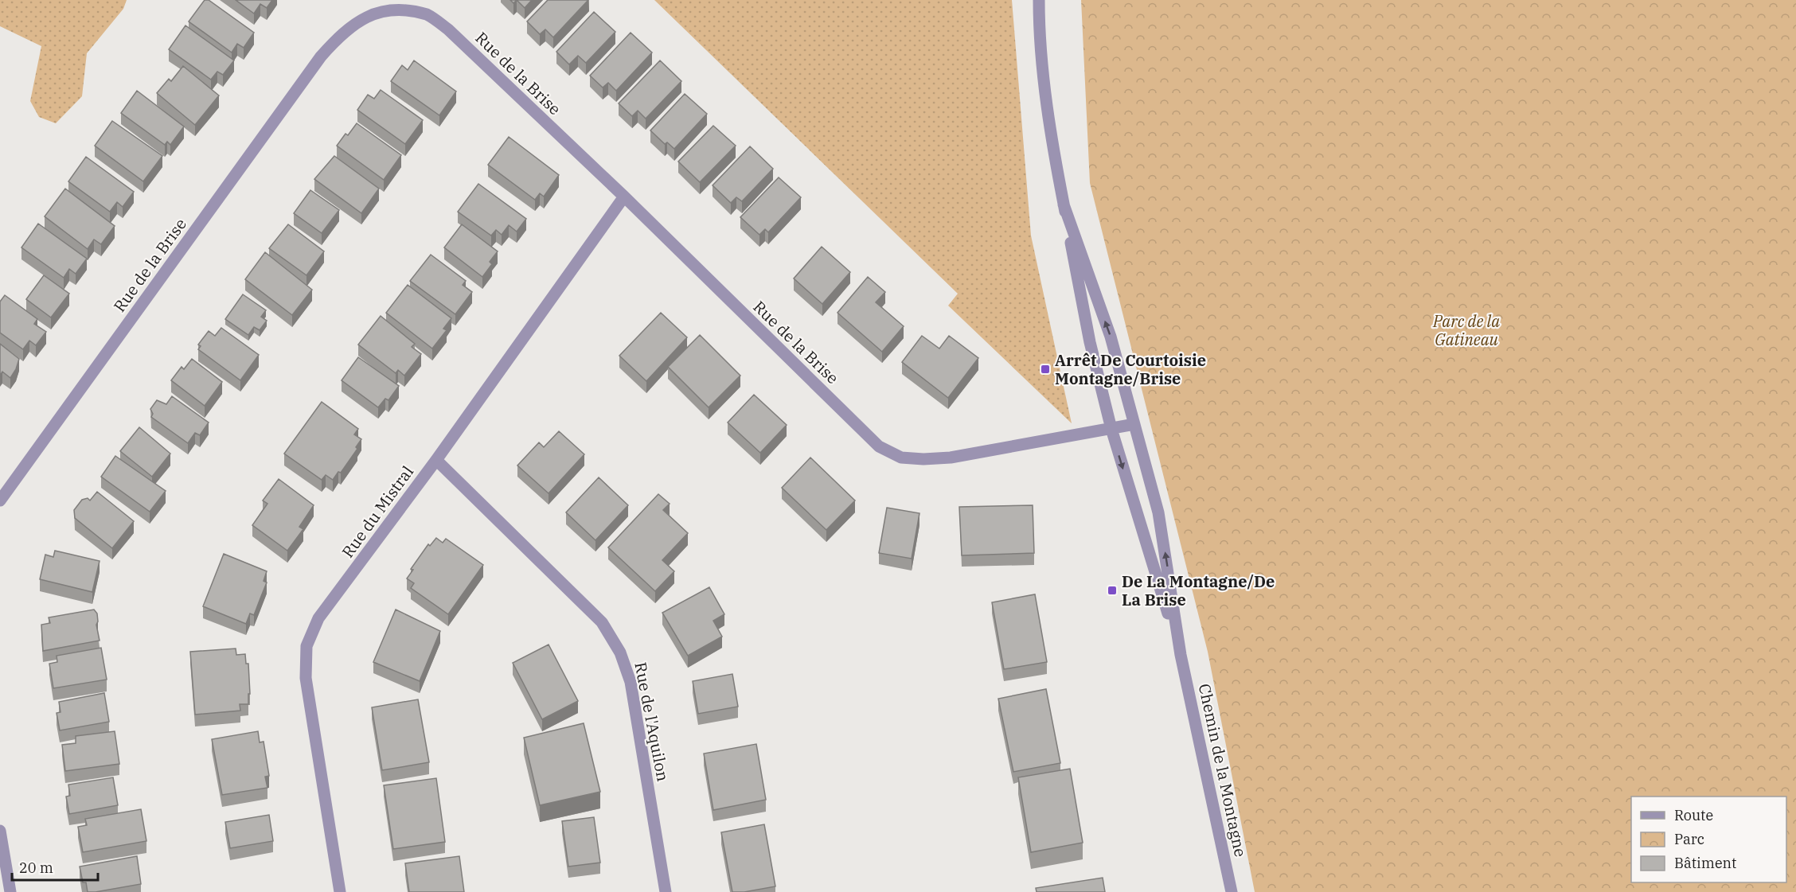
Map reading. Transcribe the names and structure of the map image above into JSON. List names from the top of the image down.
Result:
{
  "streets": {
    "street": [
      "Rue de la Brise",
      "Rue du Mistral",
      "Rue de l'Aquilon",
      "Chemin de la Montagne"
    ]
  },
  "crossings": [
    ["Rue de la Brise", "Rue du Mistral"],
    ["Rue de la Brise", "Chemin de la Montagne"],
    ["Rue du Mistral", "Rue de l'Aquilon"]
  ],
  "parks": ["Parc de la Gatineau"],
  "places": {
    "transit": ["Arrêt De Courtoisie Montagne/Brise", "De La Montagne/De La Brise"]
  },
  "legend": ["Route", "Parc", "Bâtiment"],
  "scale_bar": "20 m"
}
